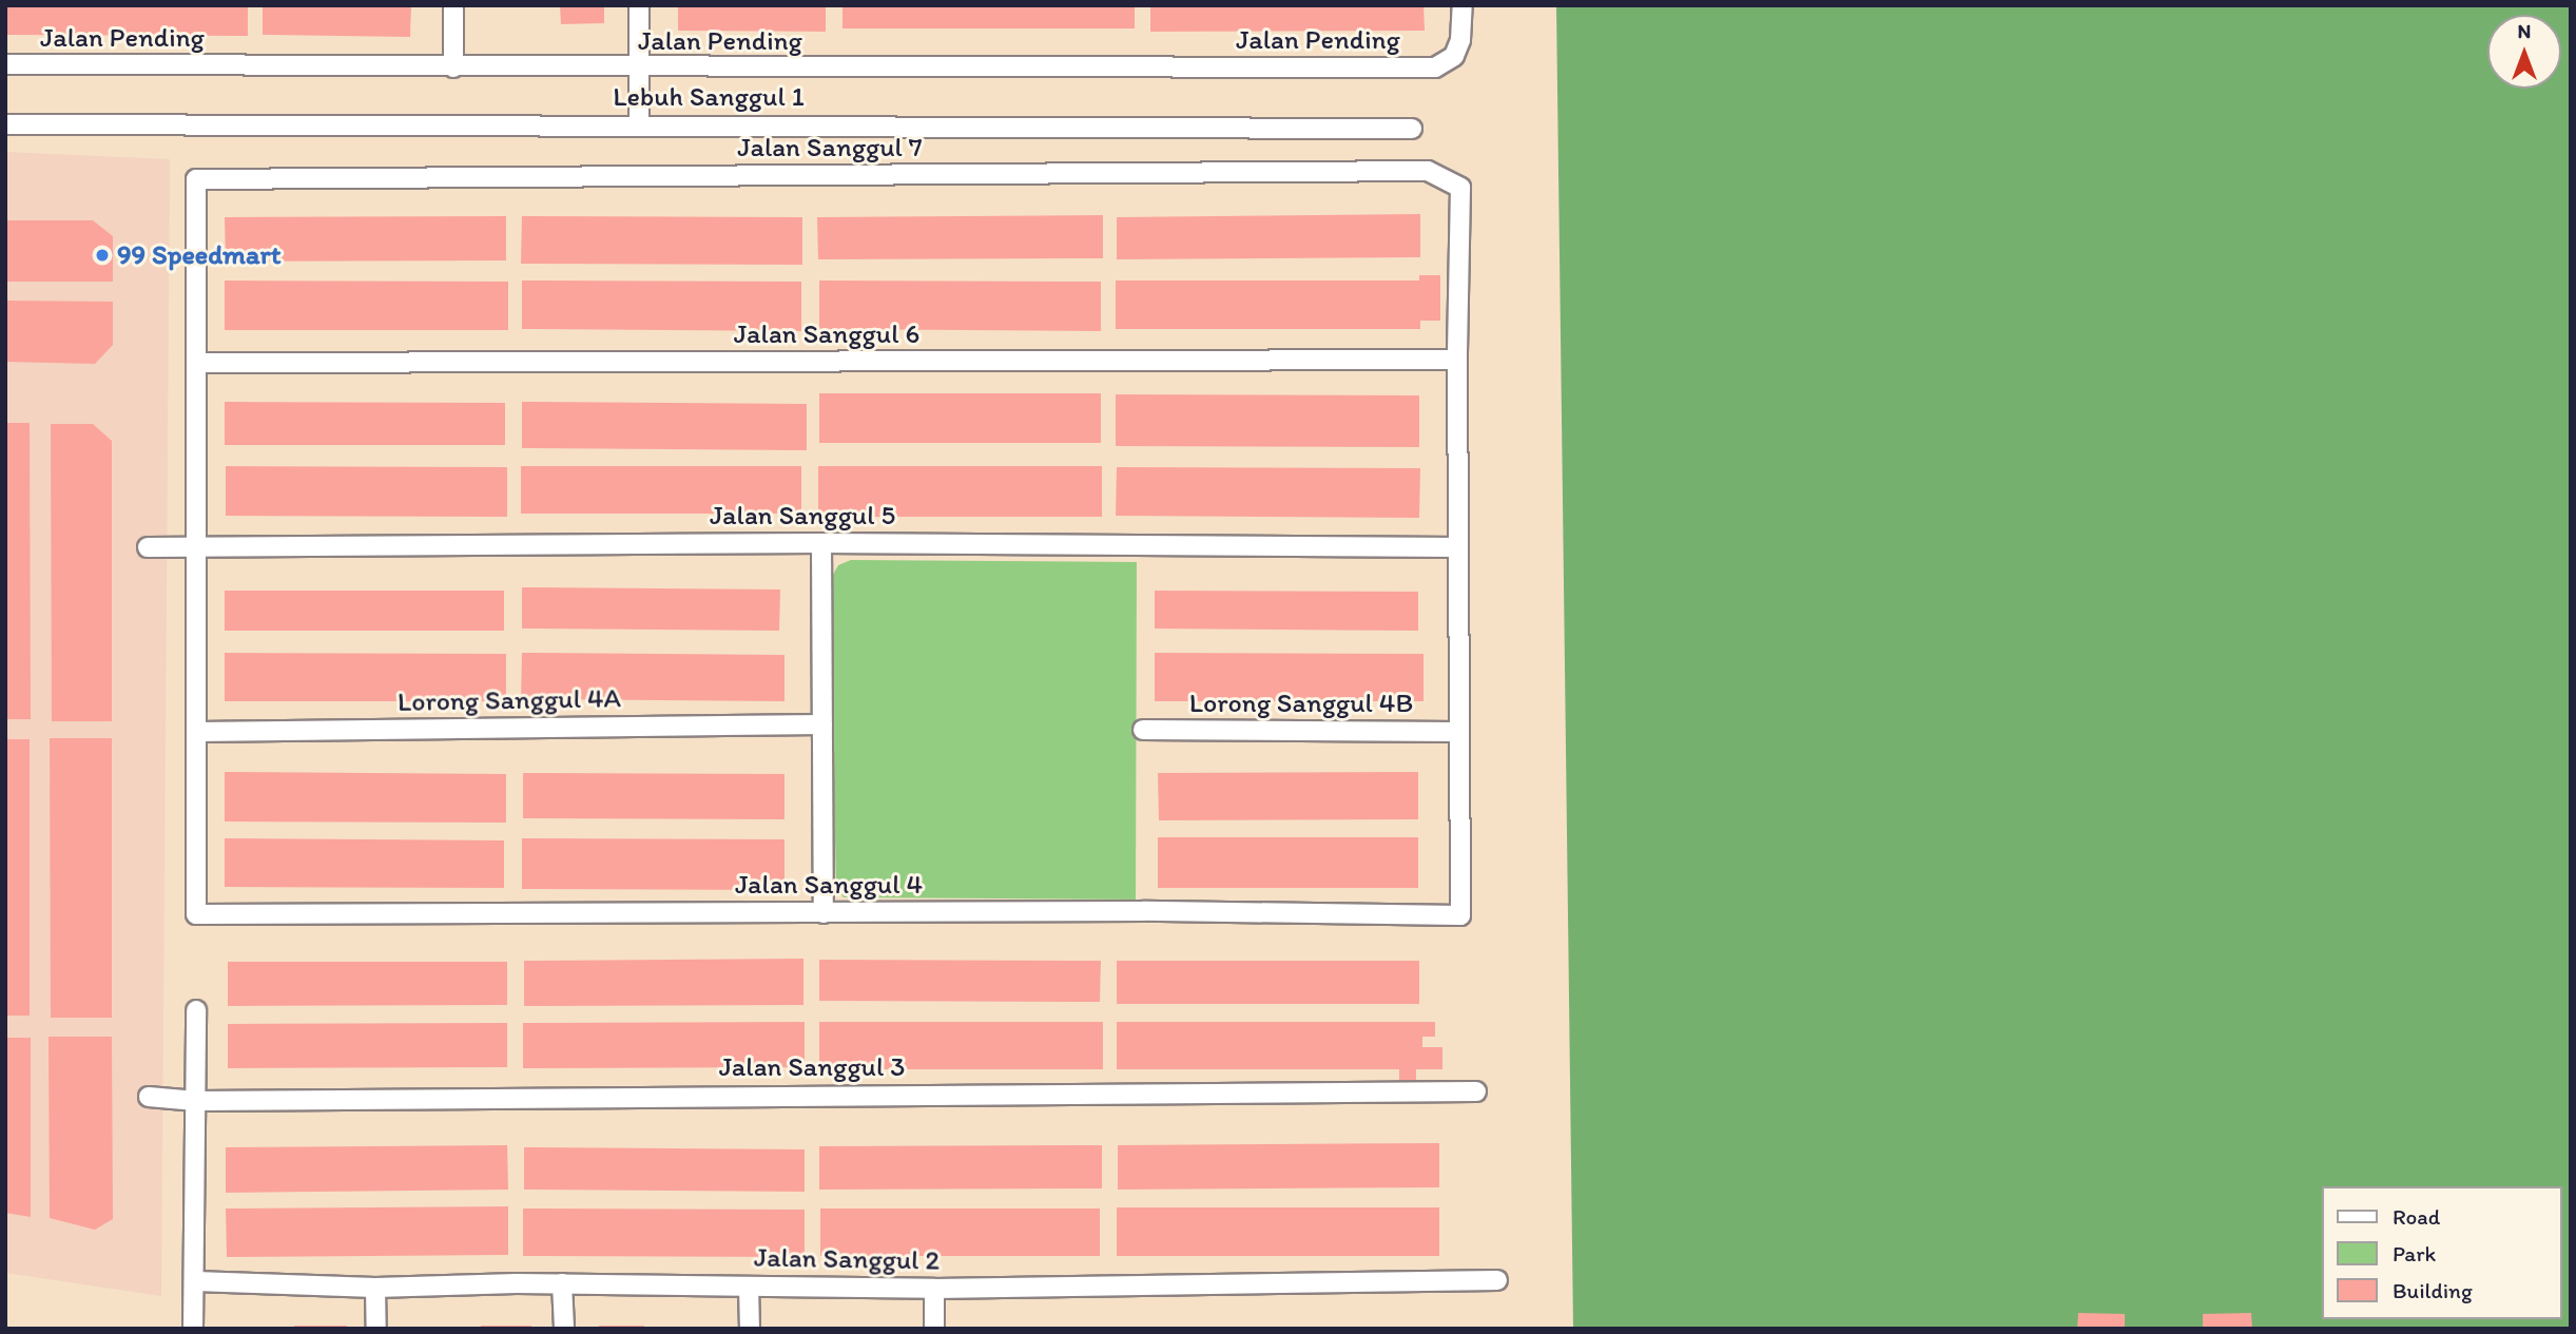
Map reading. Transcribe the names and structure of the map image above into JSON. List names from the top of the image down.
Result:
{
  "streets": {
    "street": [
      "Jalan Pending",
      "Lebuh Sanggul 1",
      "Jalan Sanggul 7",
      "Jalan Sanggul 6",
      "Jalan Sanggul 5",
      "Lorong Sanggul 4A",
      "Lorong Sanggul 4B",
      "Jalan Sanggul 4",
      "Jalan Sanggul 3",
      "Jalan Sanggul 2"
    ]
  },
  "crossings": [
    ["Jalan Sanggul 7", "Jalan Sanggul 6"],
    ["Lorong Sanggul 4A", "Jalan Sanggul 4"],
    ["Lorong Sanggul 4B", "Jalan Sanggul 4"]
  ],
  "places": ["99 Speedmart"],
  "legend": ["Road", "Park", "Building"],
  "north": "top"
}
